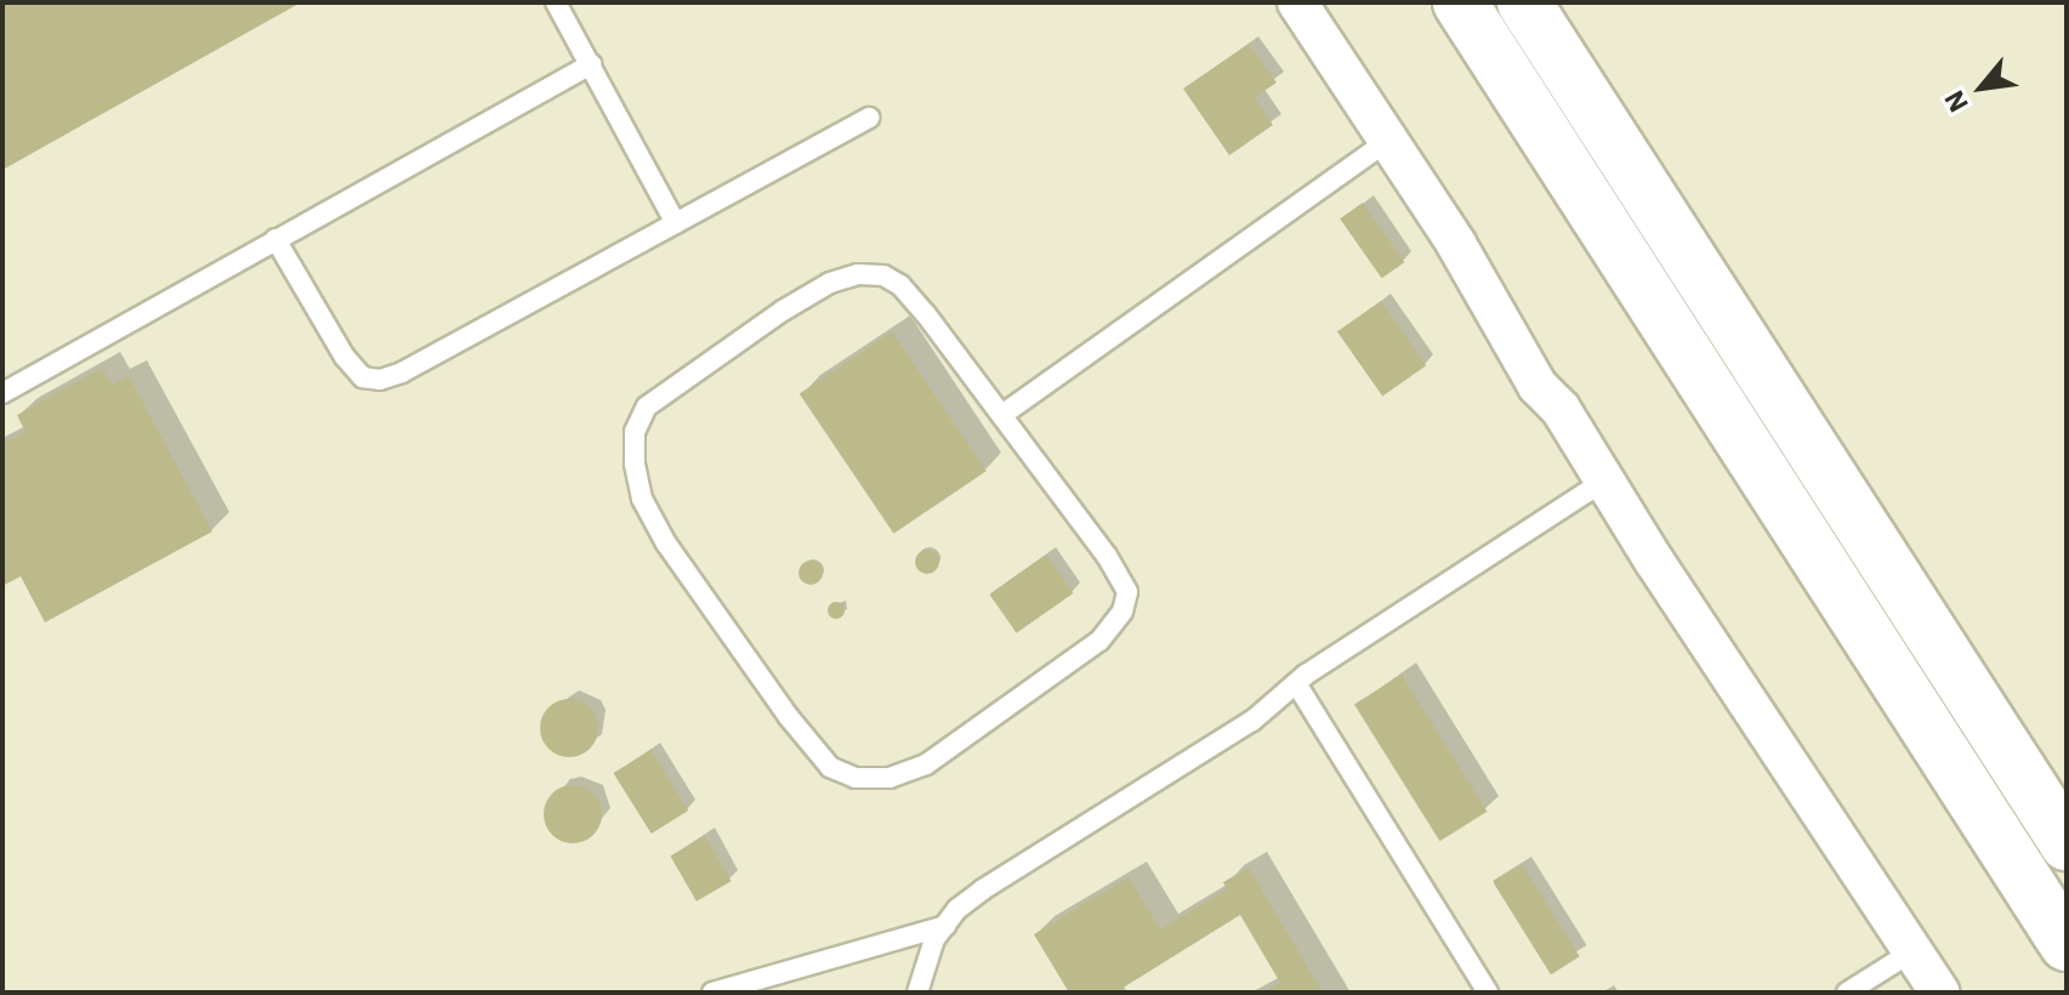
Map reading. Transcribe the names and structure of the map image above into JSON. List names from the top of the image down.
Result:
{
  "north": "bottom left"
}
